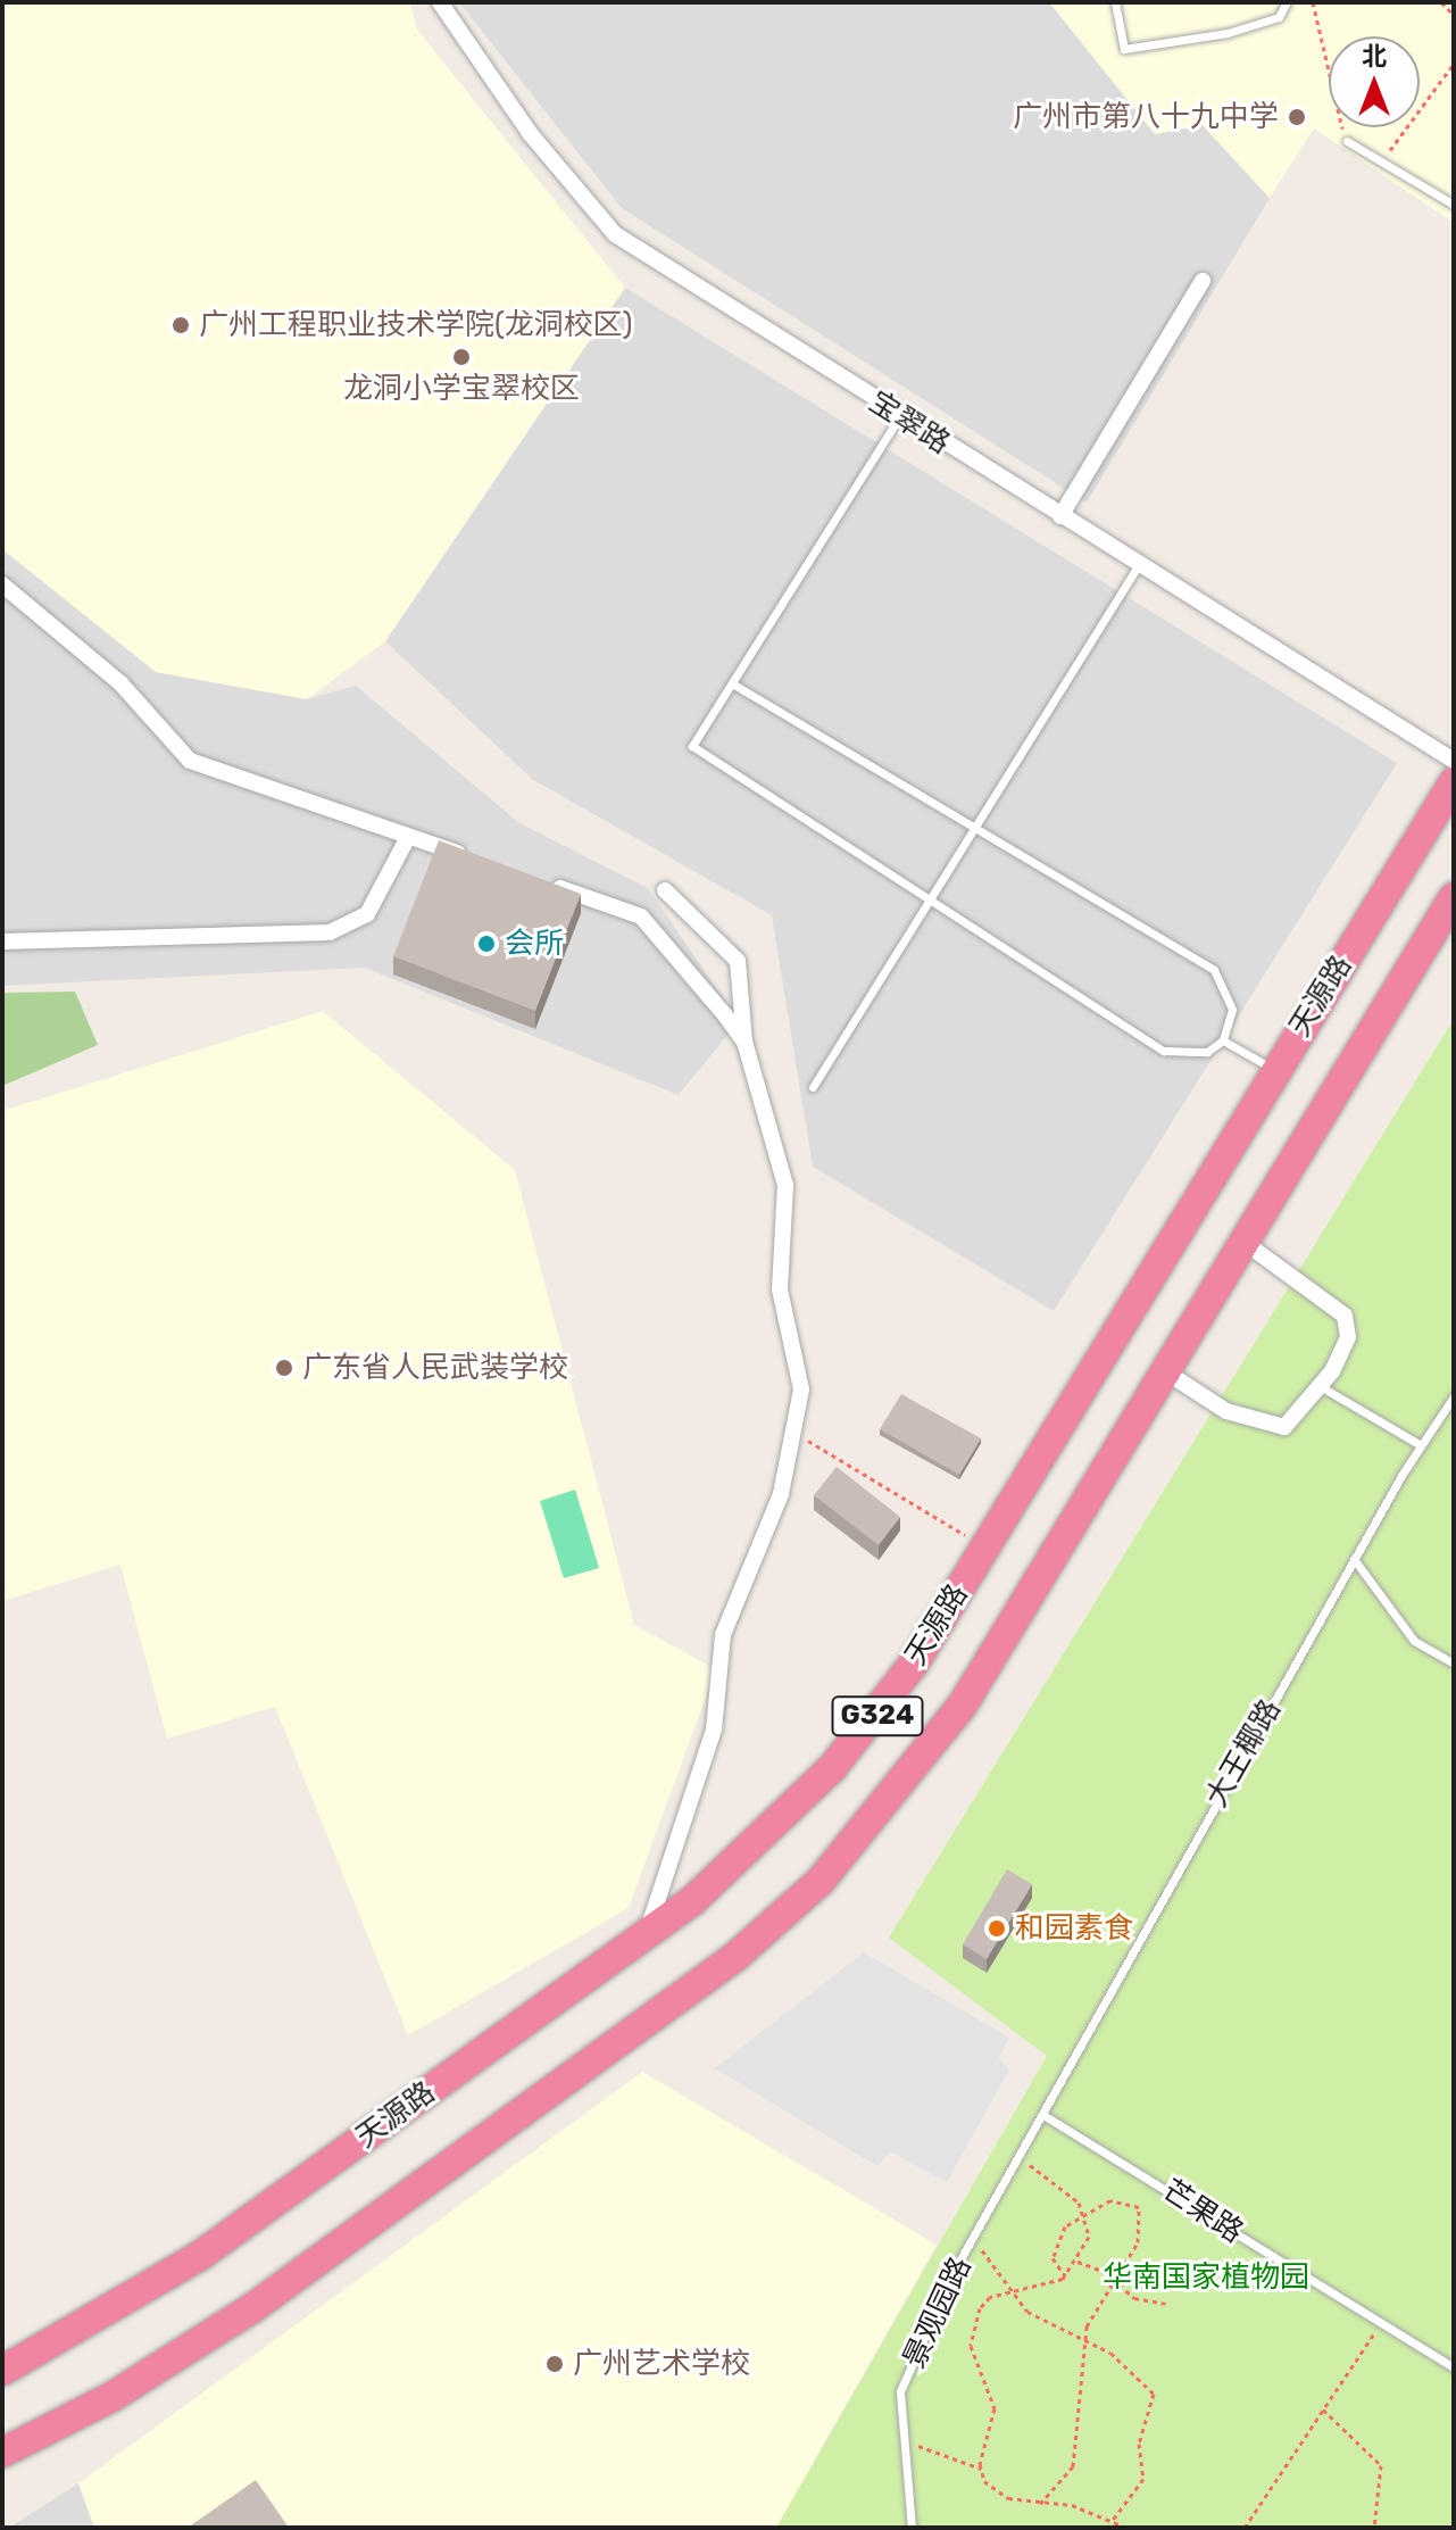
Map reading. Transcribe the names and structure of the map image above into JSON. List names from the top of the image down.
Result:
{
  "streets": {
    "highway": ["天源路", "G324"],
    "street": ["宝翠路"],
    "lane": ["大王椰路", "芒果路", "景观园路"]
  },
  "crossings": [
    ["大王椰路", "芒果路"],
    ["大王椰路", "景观园路"],
    ["芒果路", "景观园路"]
  ],
  "parks": ["华南国家植物园"],
  "places": [
    "广州市第八十九中学",
    "广州工程职业技术学院(龙洞校区)",
    "龙洞小学宝翠校区",
    "会所",
    "广东省人民武装学校",
    "和园素食",
    "广州艺术学校"
  ],
  "north": "top"
}
